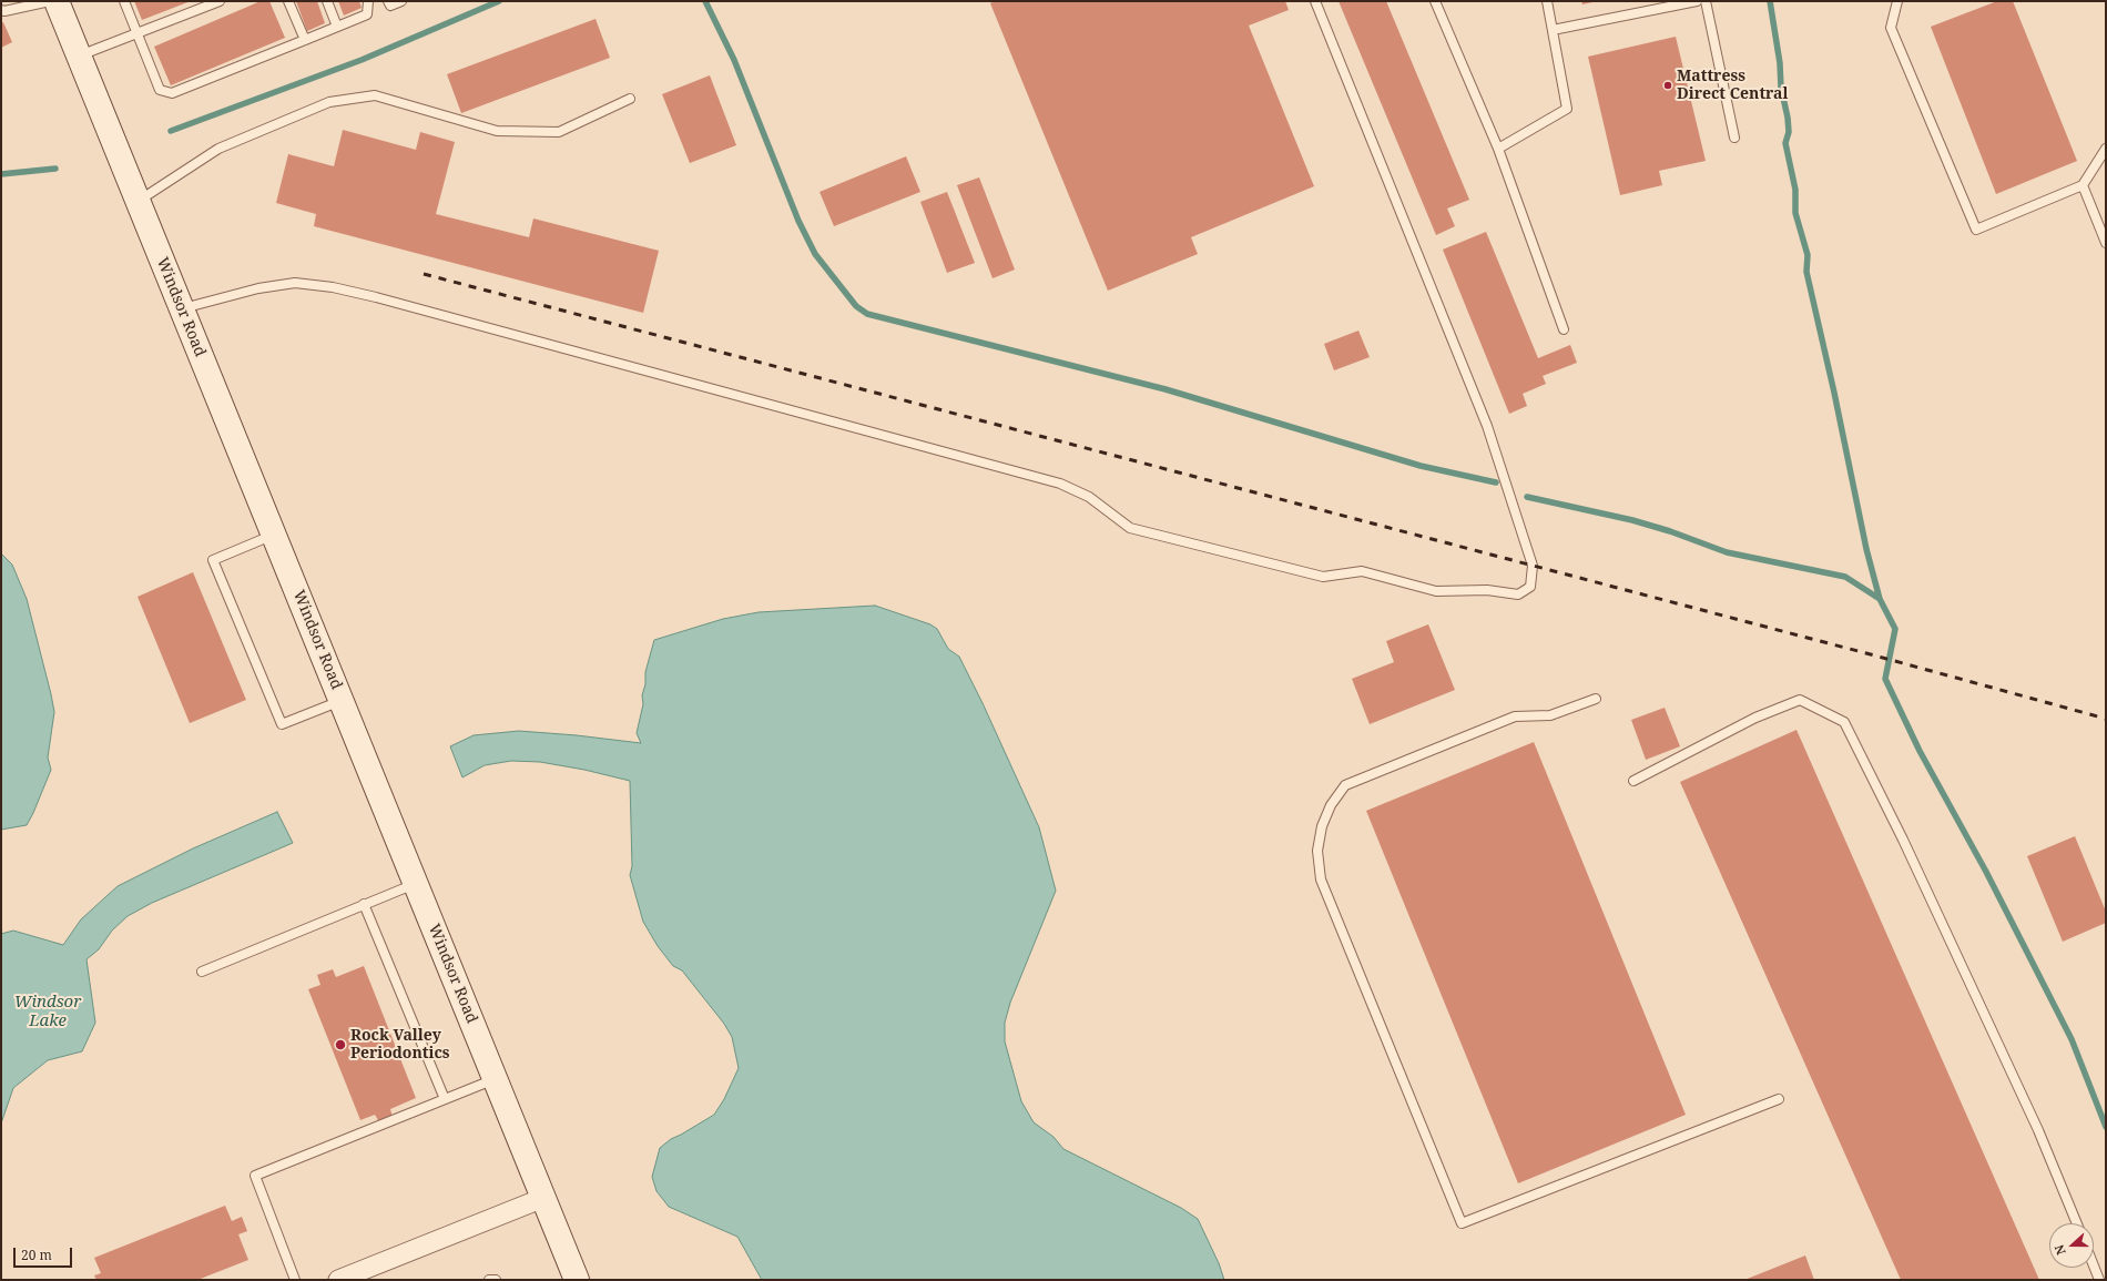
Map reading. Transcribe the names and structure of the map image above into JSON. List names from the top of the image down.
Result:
{
  "streets": {
    "street": ["Windsor Road"]
  },
  "water": ["Windsor Lake"],
  "places": ["Mattress Direct Central", "Rock Valley Periodontics"],
  "scale_bar": "20 m",
  "north": "left"
}
